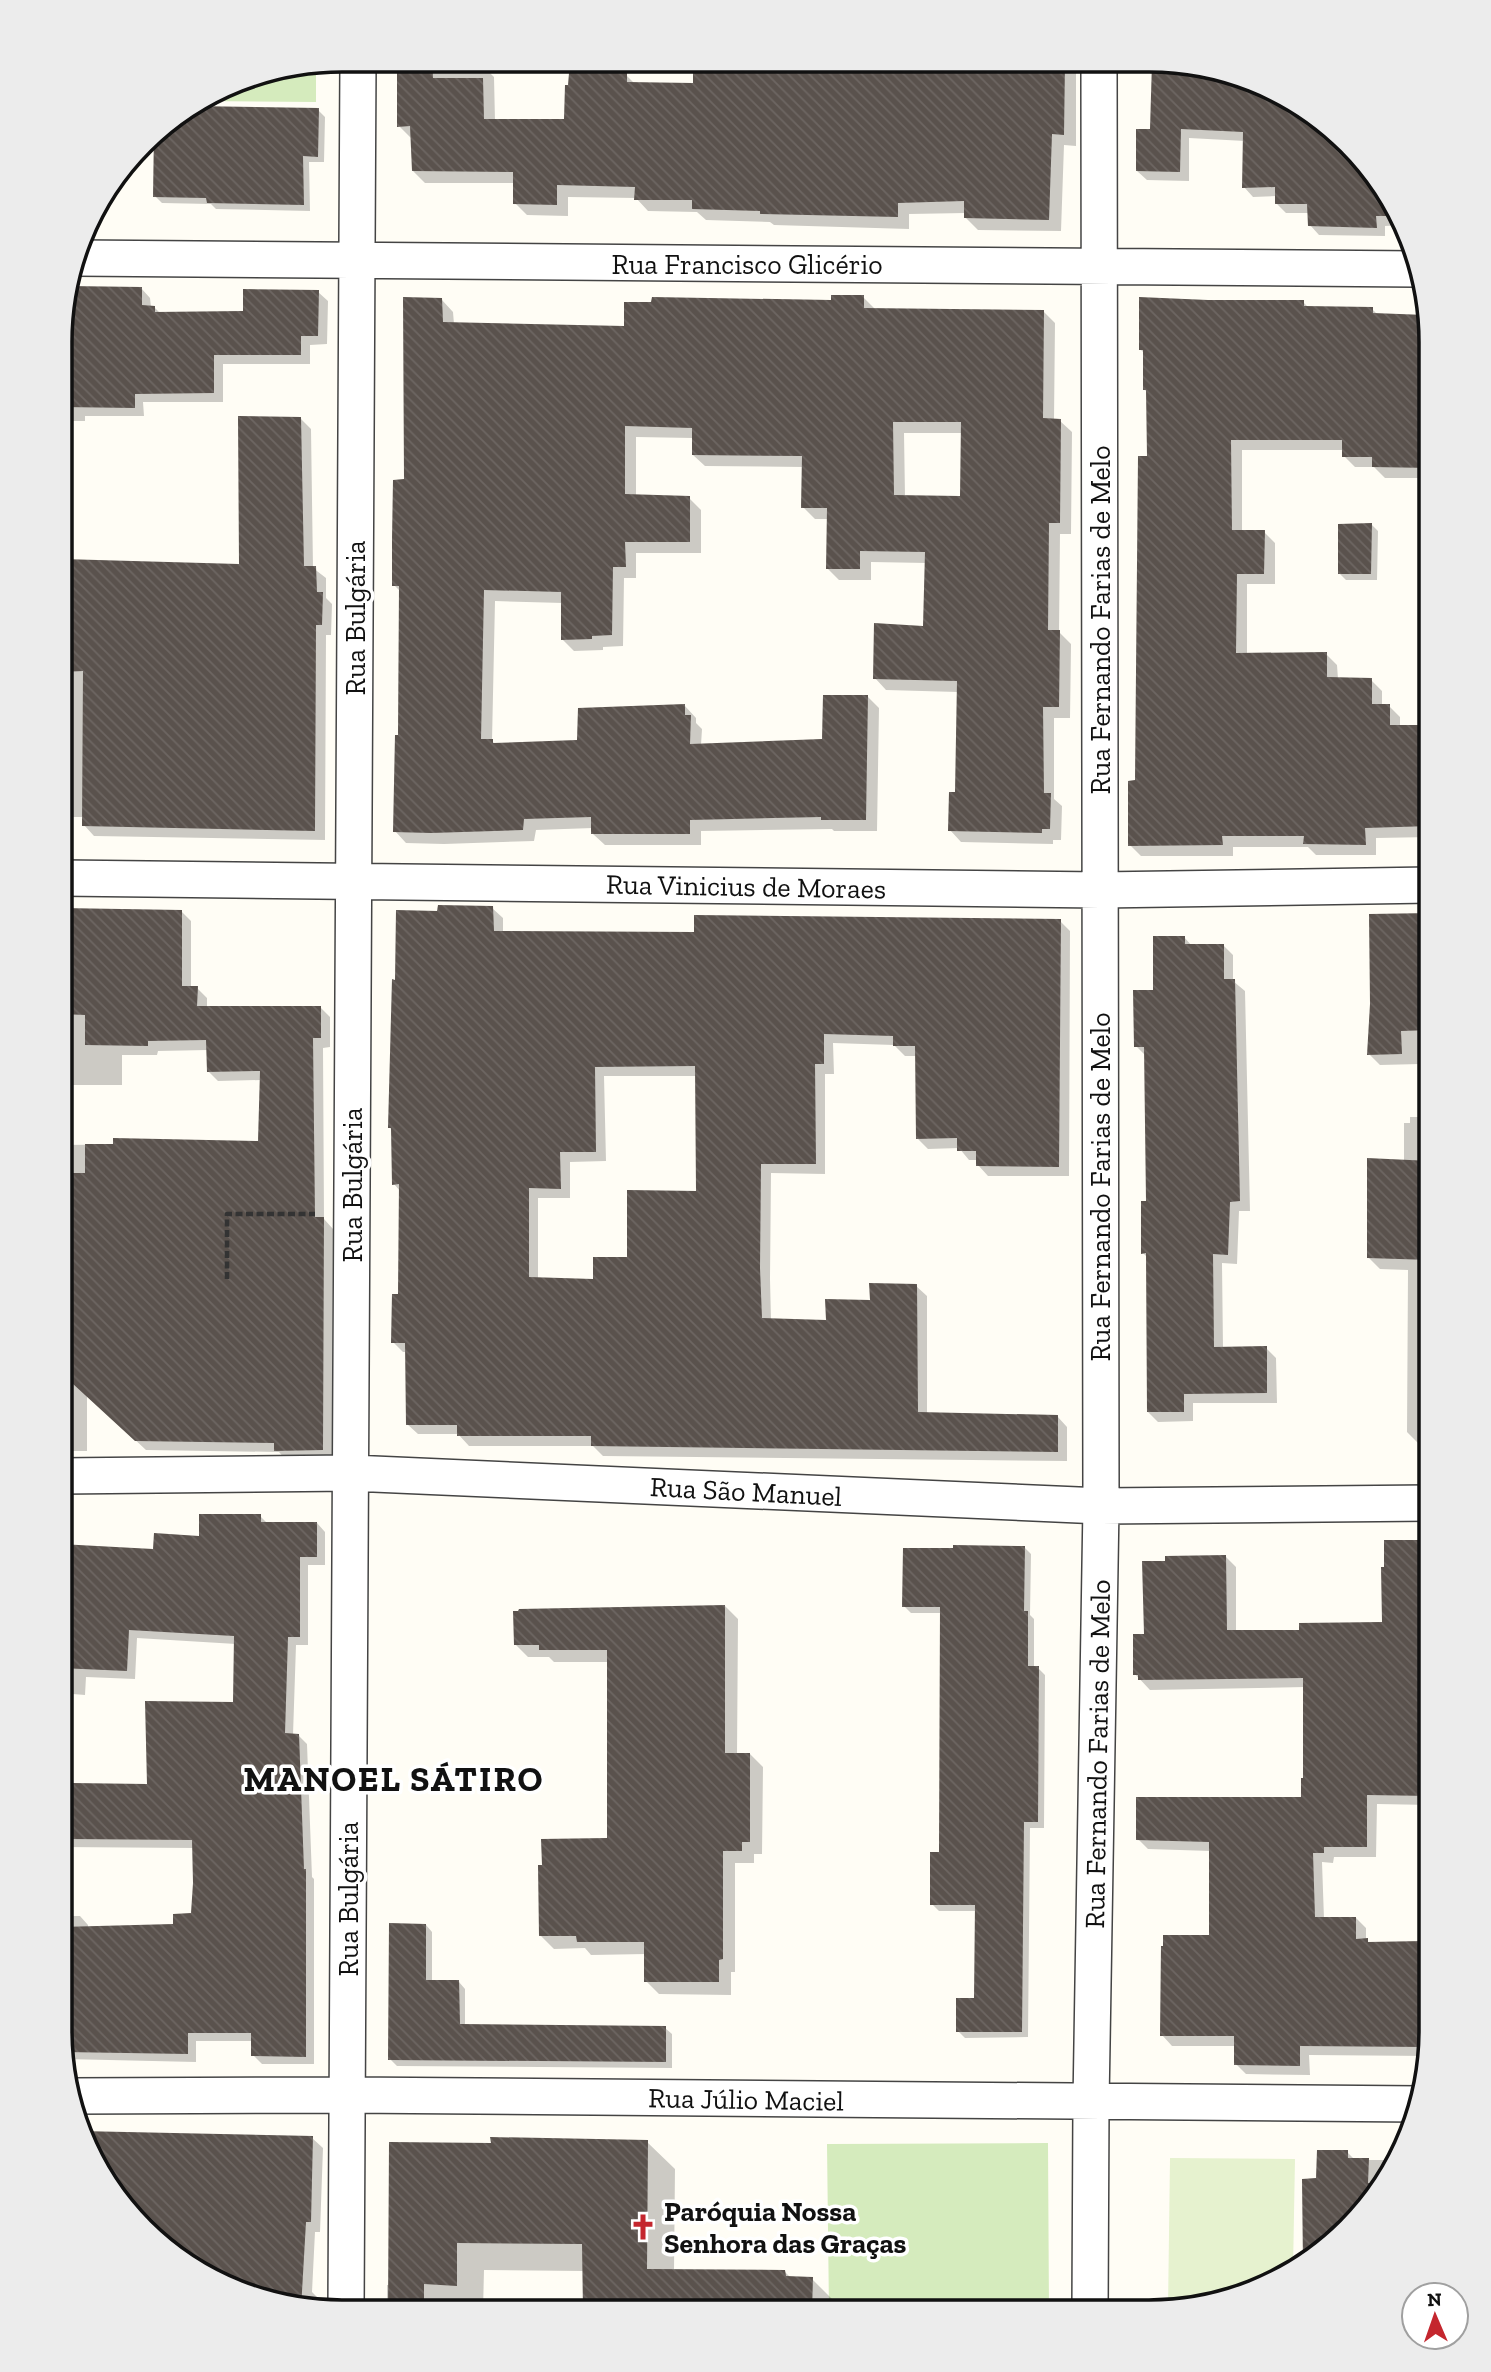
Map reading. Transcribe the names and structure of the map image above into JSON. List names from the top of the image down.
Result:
{
  "streets": {
    "street": [
      "Rua Francisco Glicério",
      "Rua Bulgária",
      "Rua Fernando Farias de Melo",
      "Rua Vinicius de Moraes",
      "Rua São Manuel",
      "Rua Júlio Maciel"
    ]
  },
  "crossings": [
    ["Rua Francisco Glicério", "Rua Bulgária"],
    ["Rua Francisco Glicério", "Rua Fernando Farias de Melo"],
    ["Rua Bulgária", "Rua Vinicius de Moraes"],
    ["Rua Bulgária", "Rua São Manuel"],
    ["Rua Bulgária", "Rua Júlio Maciel"],
    ["Rua Fernando Farias de Melo", "Rua Vinicius de Moraes"],
    ["Rua Fernando Farias de Melo", "Rua São Manuel"],
    ["Rua Fernando Farias de Melo", "Rua Júlio Maciel"]
  ],
  "districts": ["MANOEL SÁTIRO"],
  "places": {
    "church": ["Paróquia Nossa Senhora das Graças"]
  },
  "north": "top"
}
